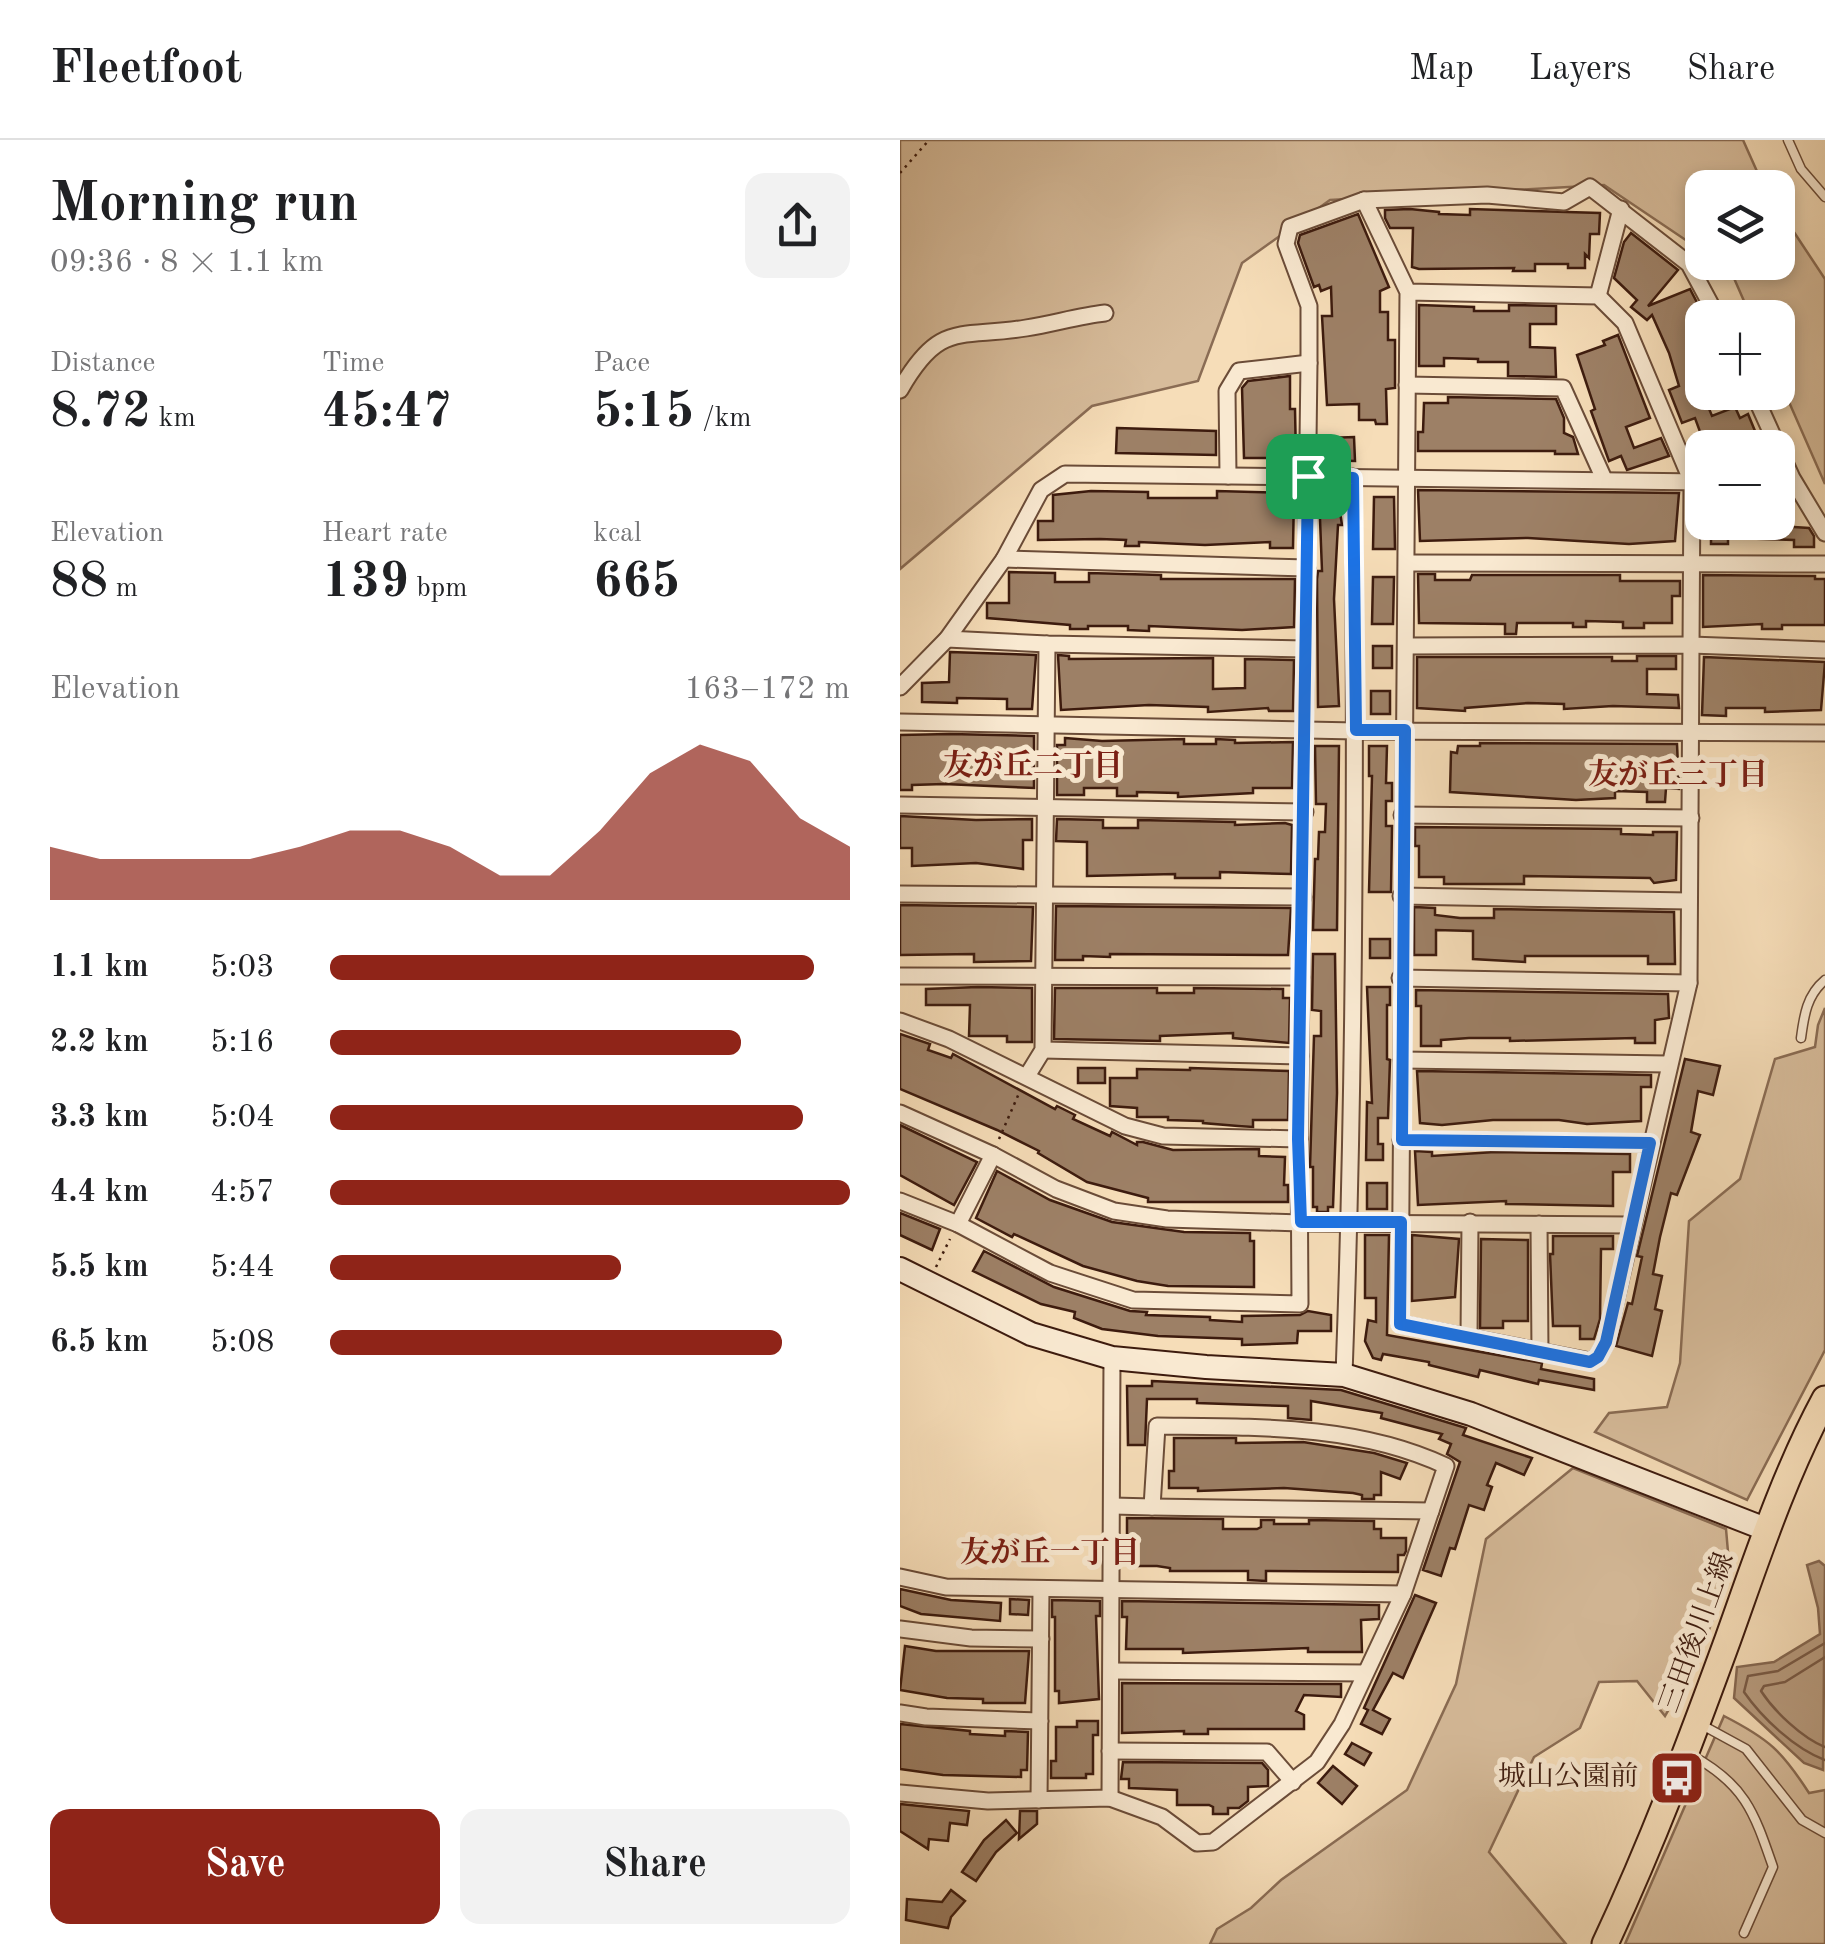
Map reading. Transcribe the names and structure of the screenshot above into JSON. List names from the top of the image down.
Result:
{
  "streets": {
    "main road": ["三田後川上線"]
  },
  "districts": ["友が丘二丁目", "友が丘三丁目", "友が丘一丁目"],
  "places": {
    "bus stop": ["城山公園前"]
  },
  "page": {
    "header": "Fleetfoot",
    "nav": ["Map", "Layers", "Share"],
    "heading": ["Morning run", "09:36 · 8 × 1.1 km"],
    "map_buttons": ["+", "−"],
    "stats": [
      ["Distance", "8.72 km"],
      ["Time", "45:47"],
      ["Pace", "5:15 /km"],
      ["Elevation", "88 m"],
      ["Heart rate", "139 bpm"],
      ["kcal", "665"]
    ],
    "chart": ["Elevation", "163–172 m"],
    "list": [
      {
        "name": "1.1 km",
        "note": "5:03"
      },
      {
        "name": "2.2 km",
        "note": "5:16"
      },
      {
        "name": "3.3 km",
        "note": "5:04"
      },
      {
        "name": "4.4 km",
        "note": "4:57"
      },
      {
        "name": "5.5 km",
        "note": "5:44"
      },
      {
        "name": "6.5 km",
        "note": "5:08"
      }
    ],
    "buttons": ["Save", "Share"]
  }
}
